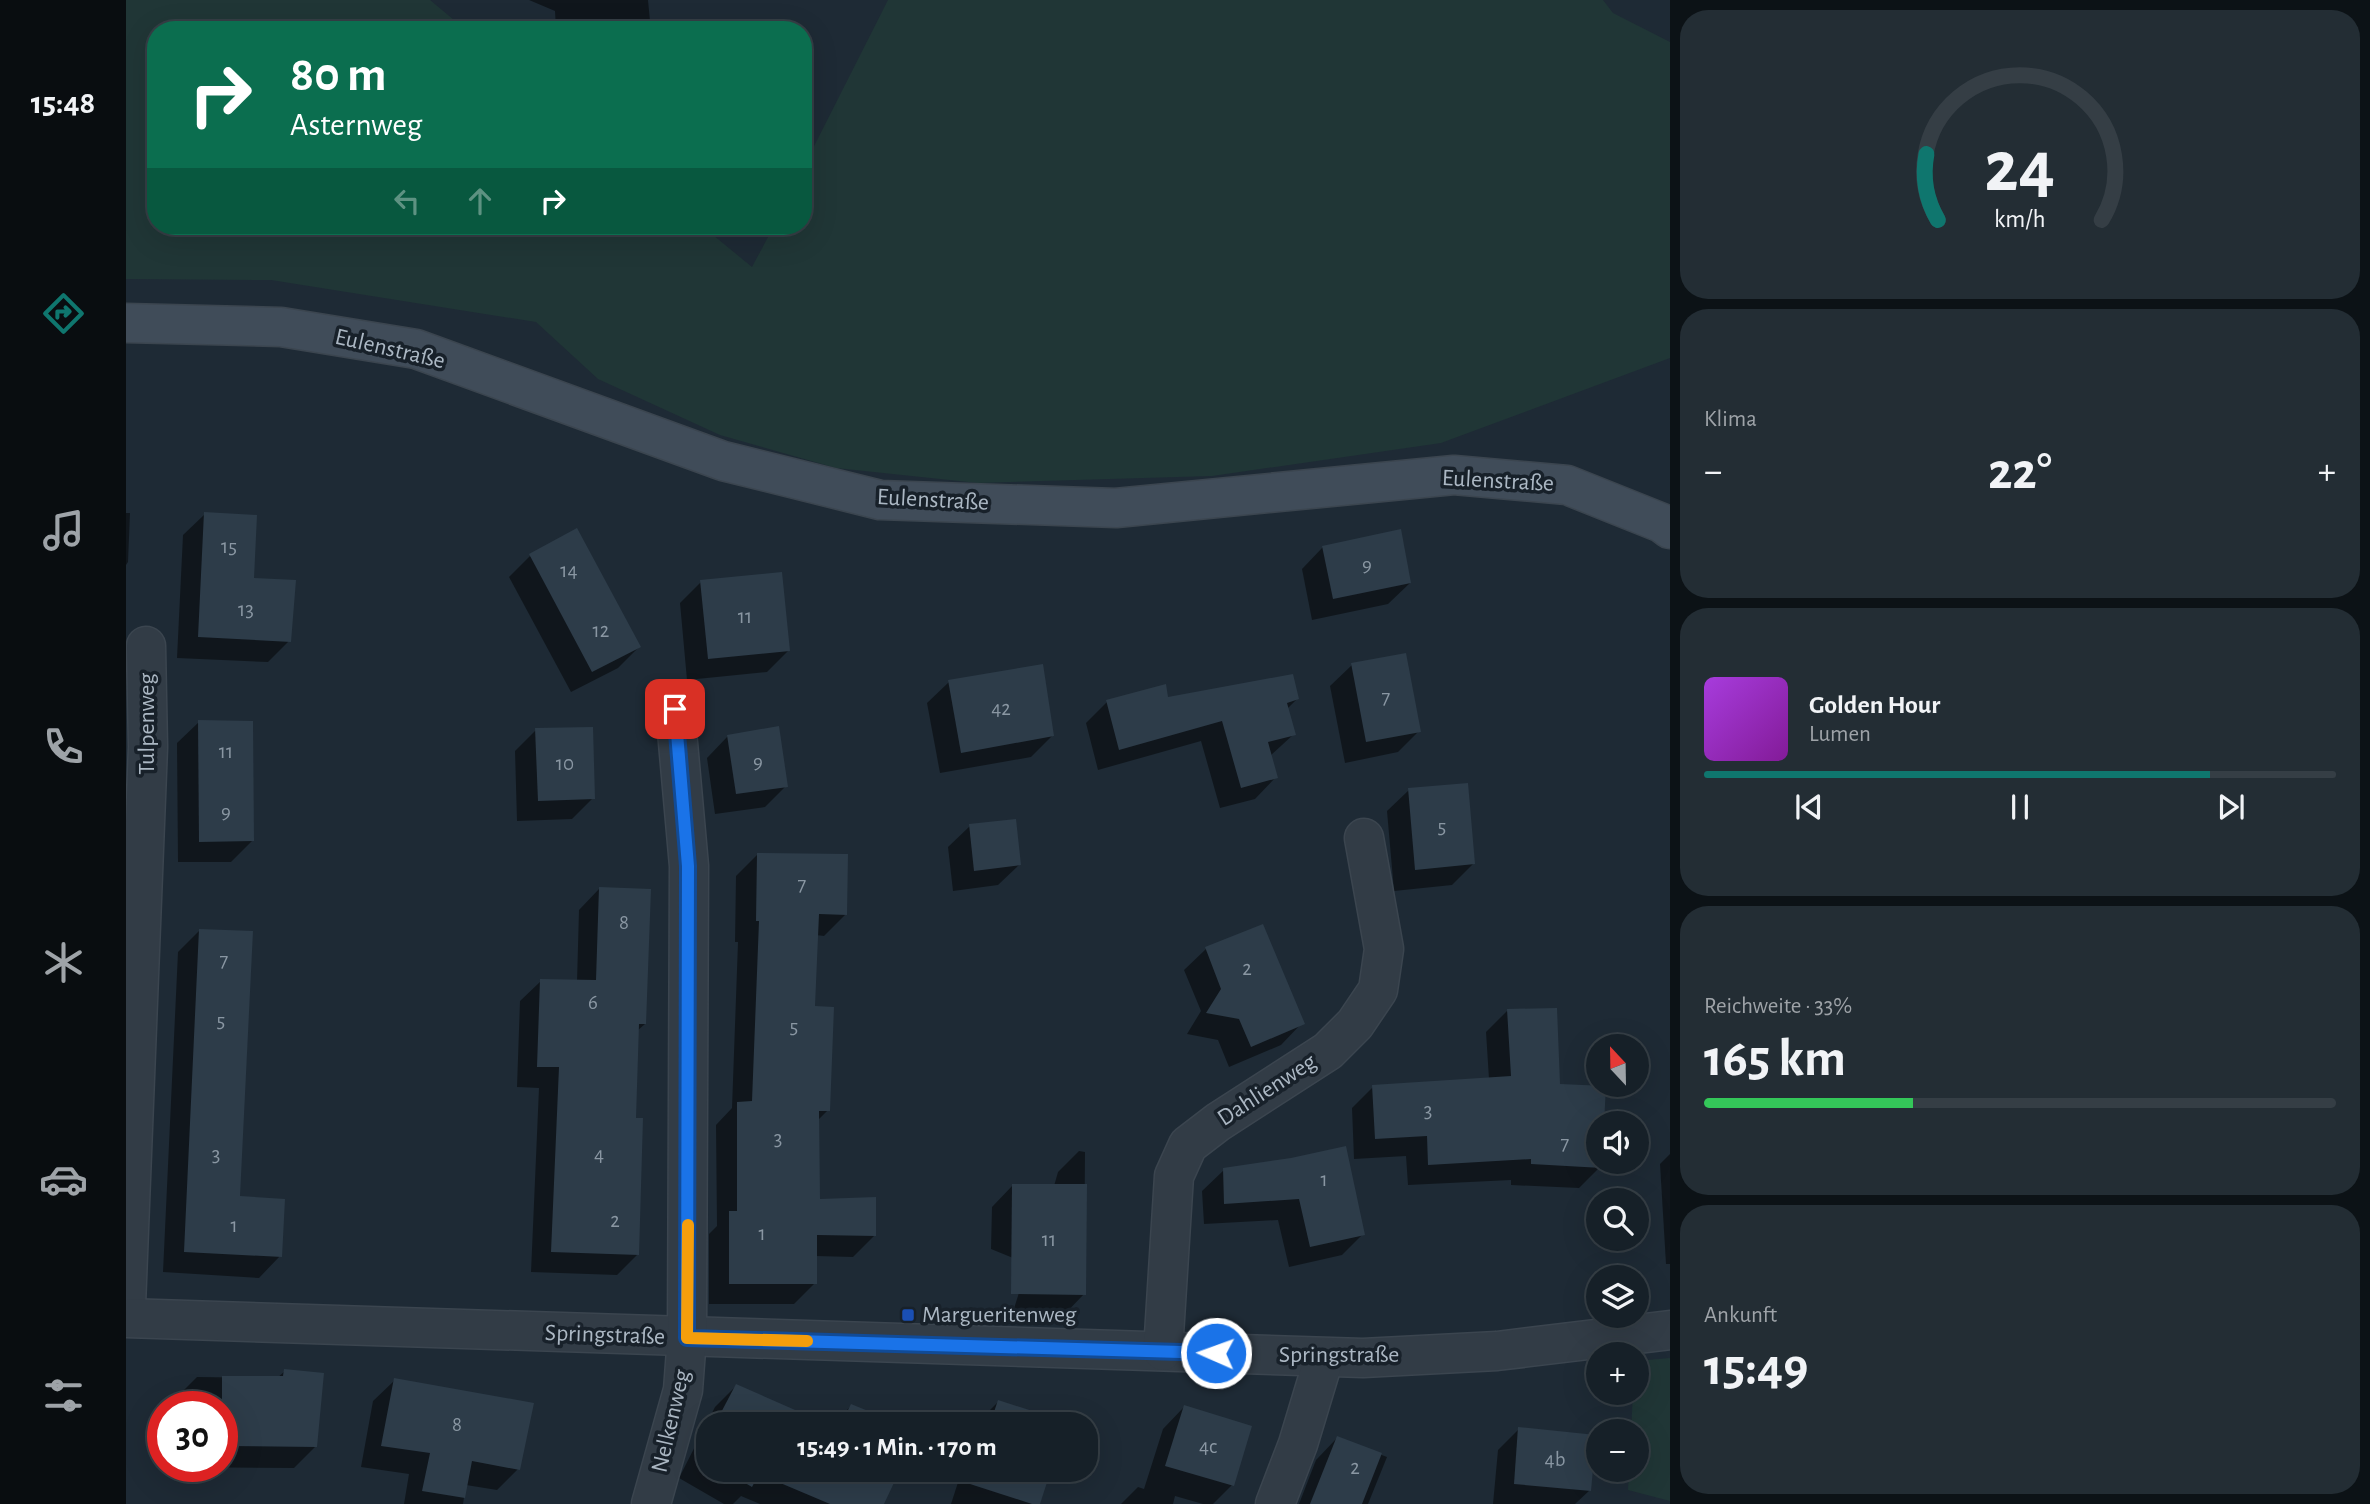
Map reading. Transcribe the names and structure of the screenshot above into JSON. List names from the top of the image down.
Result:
{
  "streets": {
    "main road": ["Eulenstraße"],
    "street": [
      "Tulpenweg",
      "Dahlienweg",
      "Springstraße",
      "Nelkenweg"
    ]
  },
  "crossings": [
    ["Dahlienweg", "Springstraße"],
    ["Springstraße", "Nelkenweg"]
  ],
  "places": {
    "transit": ["Margueritenweg"]
  },
  "house_numbers": [
    "15",
    "9",
    "14",
    "13",
    "11",
    "12",
    "7",
    "42",
    "11",
    "9",
    "10",
    "9",
    "5",
    "7",
    "8",
    "7",
    "2",
    "6",
    "5",
    "5",
    "3",
    "3",
    "7",
    "3",
    "4",
    "1",
    "2",
    "1",
    "1",
    "11",
    "8",
    "4c",
    "4b",
    "2"
  ],
  "north": "top",
  "page": {
    "tabs": "15:48",
    "turn": ["80 m", "Asternweg"],
    "tile": [
      "Klima",
      ["Reichweite · 33%", "165 km"],
      ["Ankunft", "15:49"]
    ],
    "heat": ["−", "22°", "+"],
    "song": ["Golden Hour", "Lumen"],
    "map_buttons": ["+", "−"],
    "limit": "30",
    "trip": "15:49 · 1 Min. · 170 m",
    "gauge": ["24", "km/h"]
  }
}
